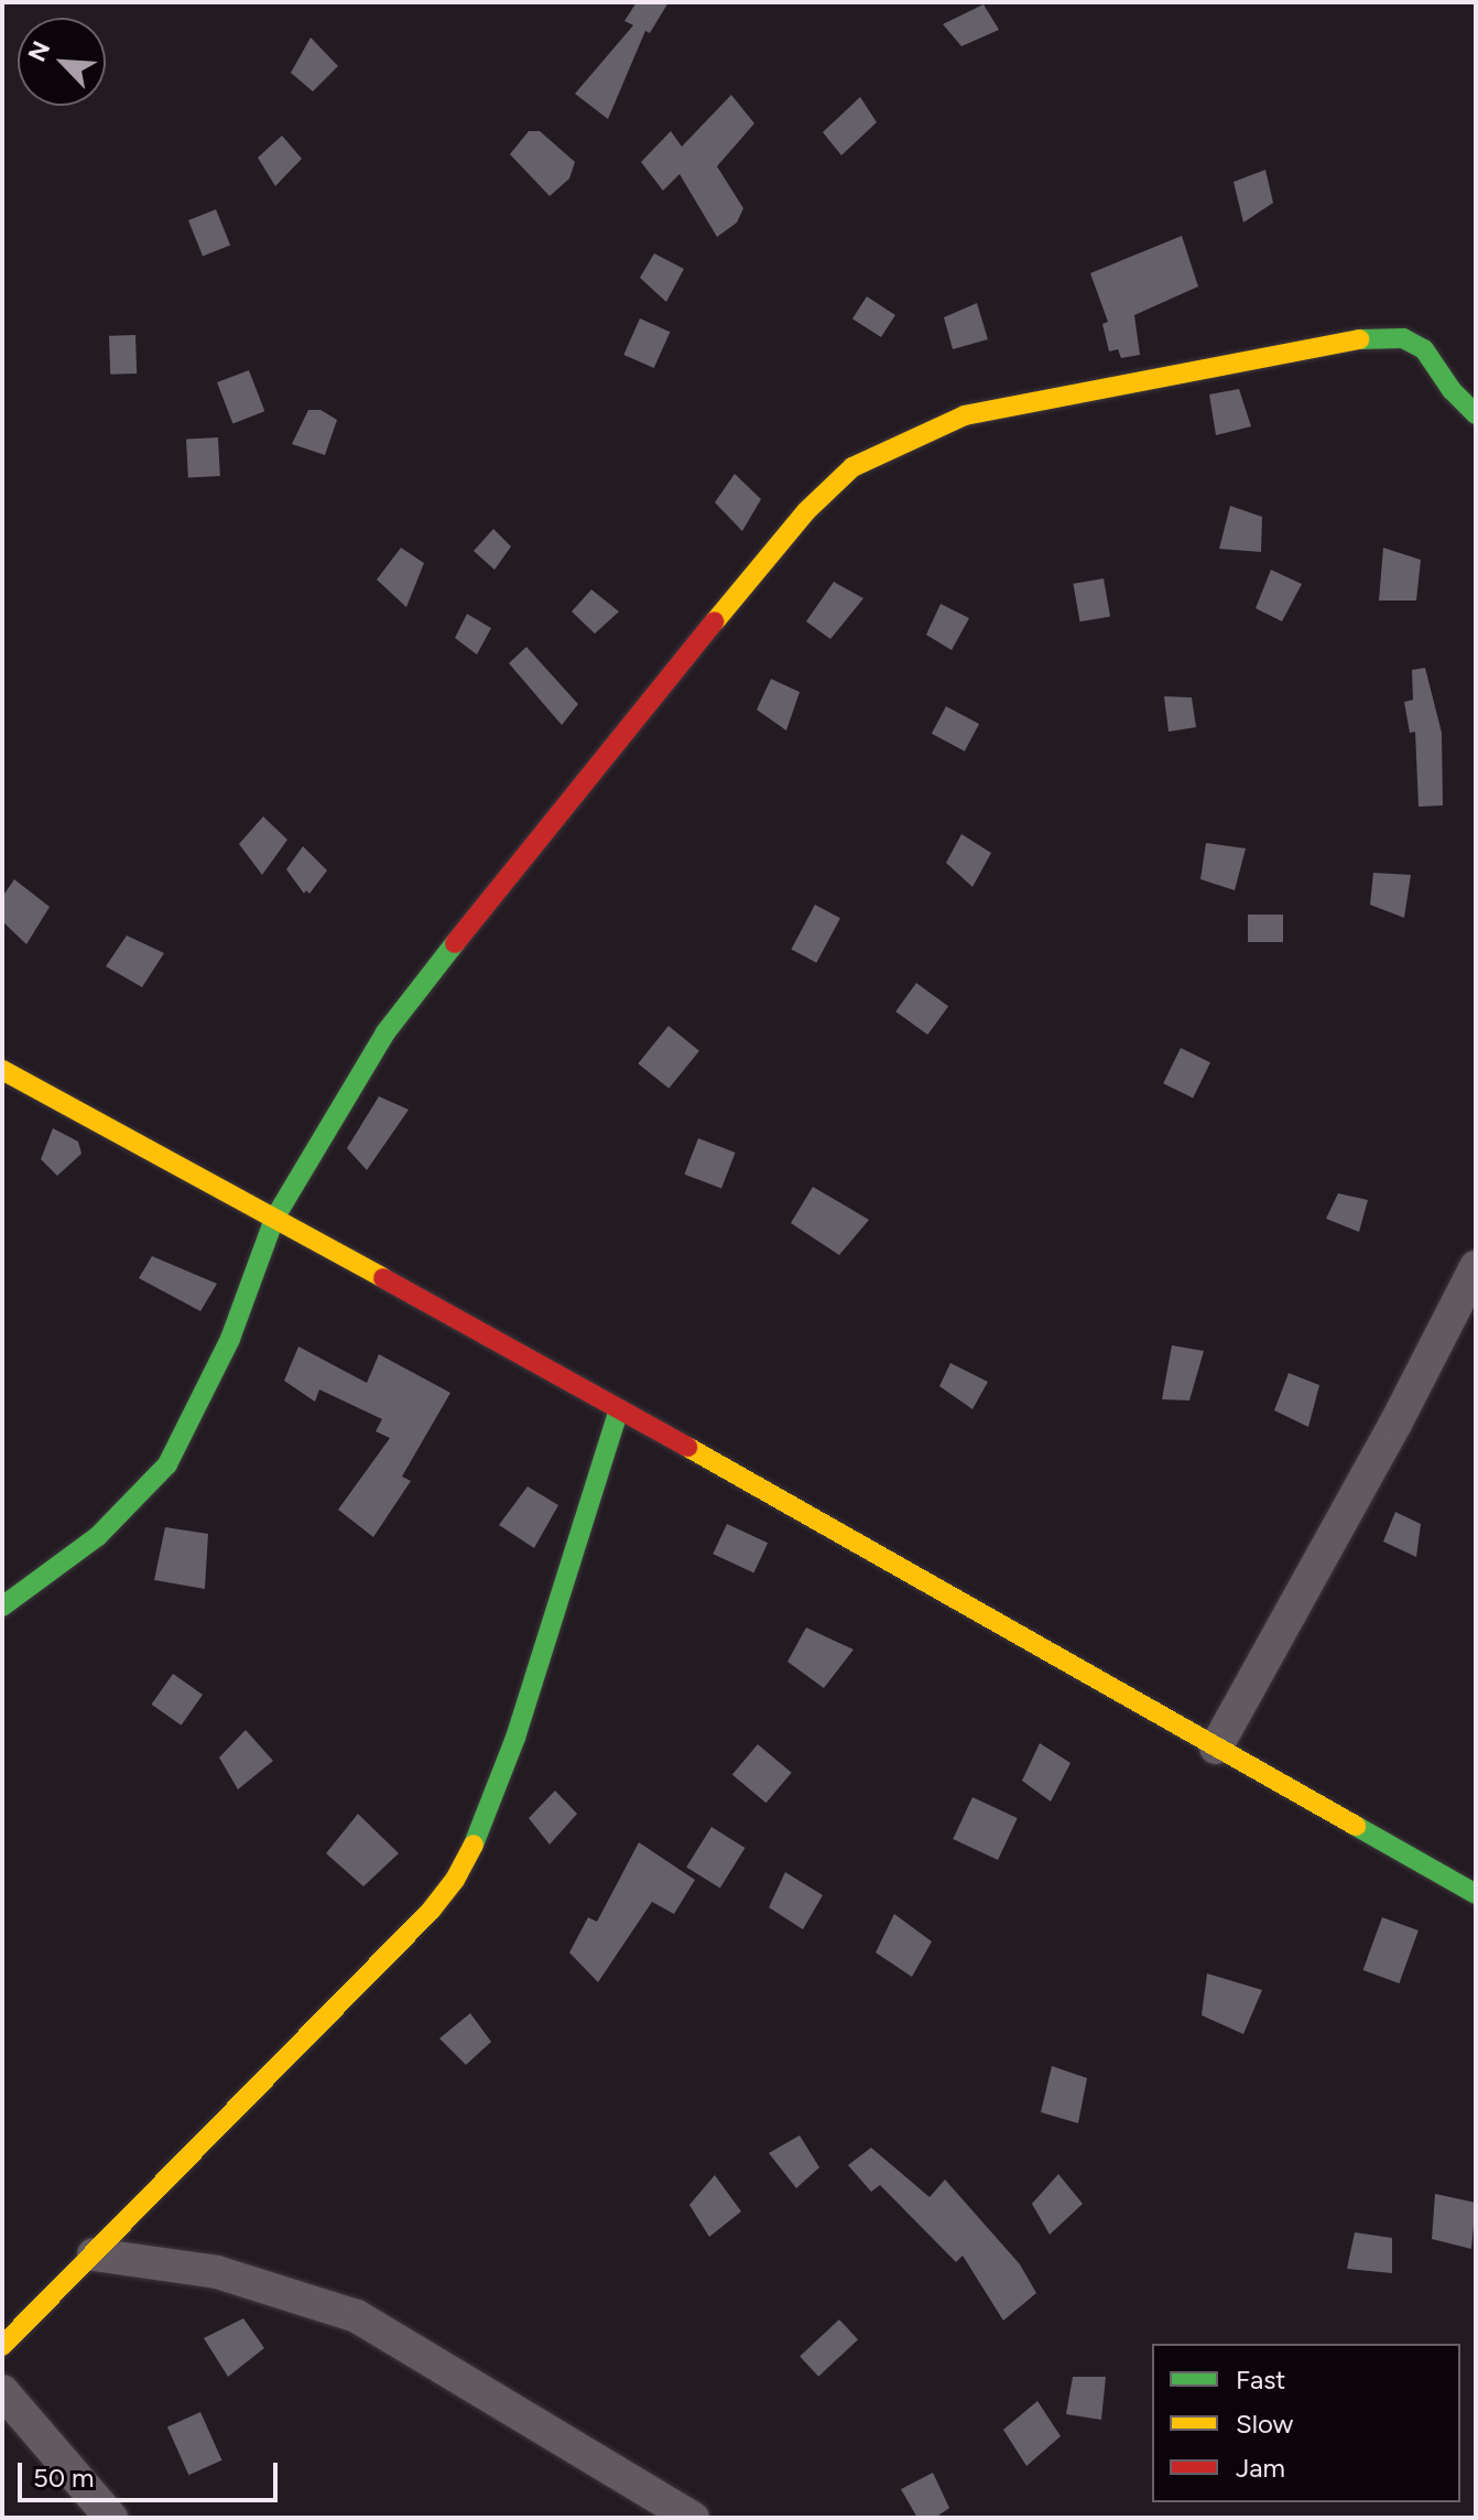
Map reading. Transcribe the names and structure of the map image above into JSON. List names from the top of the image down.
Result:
{
  "legend": ["Fast", "Slow", "Jam"],
  "scale_bar": "50 m",
  "north": "top left"
}
